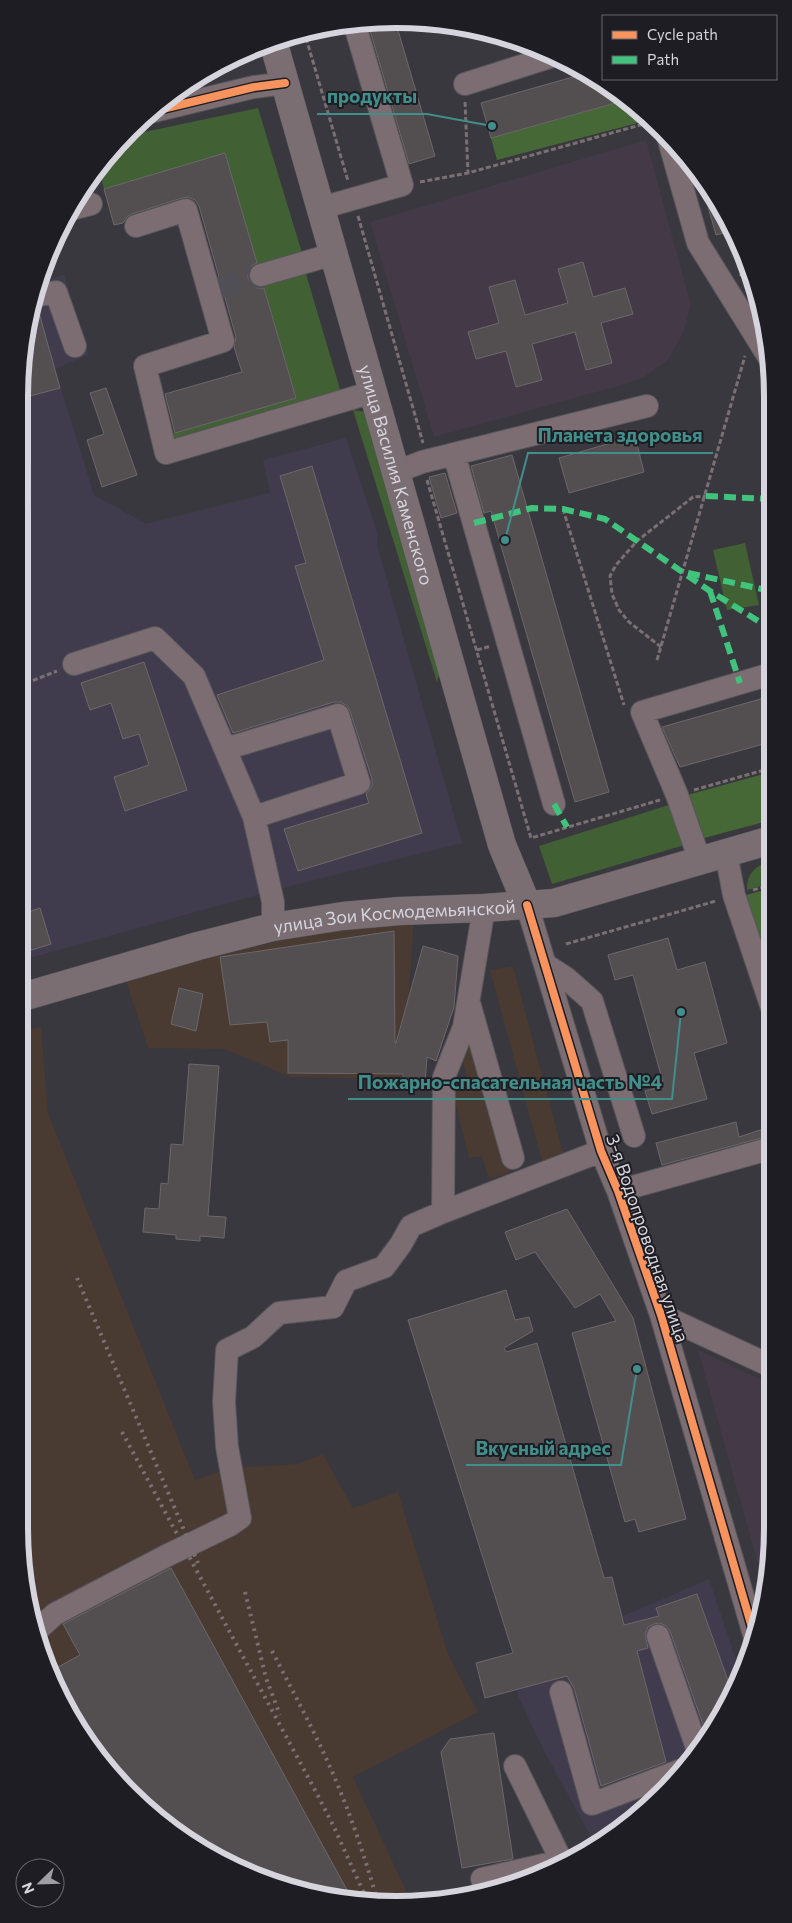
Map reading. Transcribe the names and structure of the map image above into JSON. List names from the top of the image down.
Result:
{
  "streets": {
    "main road": ["улица Василия Каменского", "улица Зои Космодемьянской"],
    "street": ["3-я Водопроводная улица"]
  },
  "crossings": [
    ["улица Василия Каменского", "улица Зои Космодемьянской"],
    ["улица Василия Каменского", "3-я Водопроводная улица"],
    ["улица Зои Космодемьянской", "3-я Водопроводная улица"]
  ],
  "places": [
    "продукты",
    "Планета здоровья",
    "Пожарно-спасательная часть №4",
    "Вкусный адрес"
  ],
  "legend": ["Cycle path", "Path"],
  "north": "bottom left"
}
